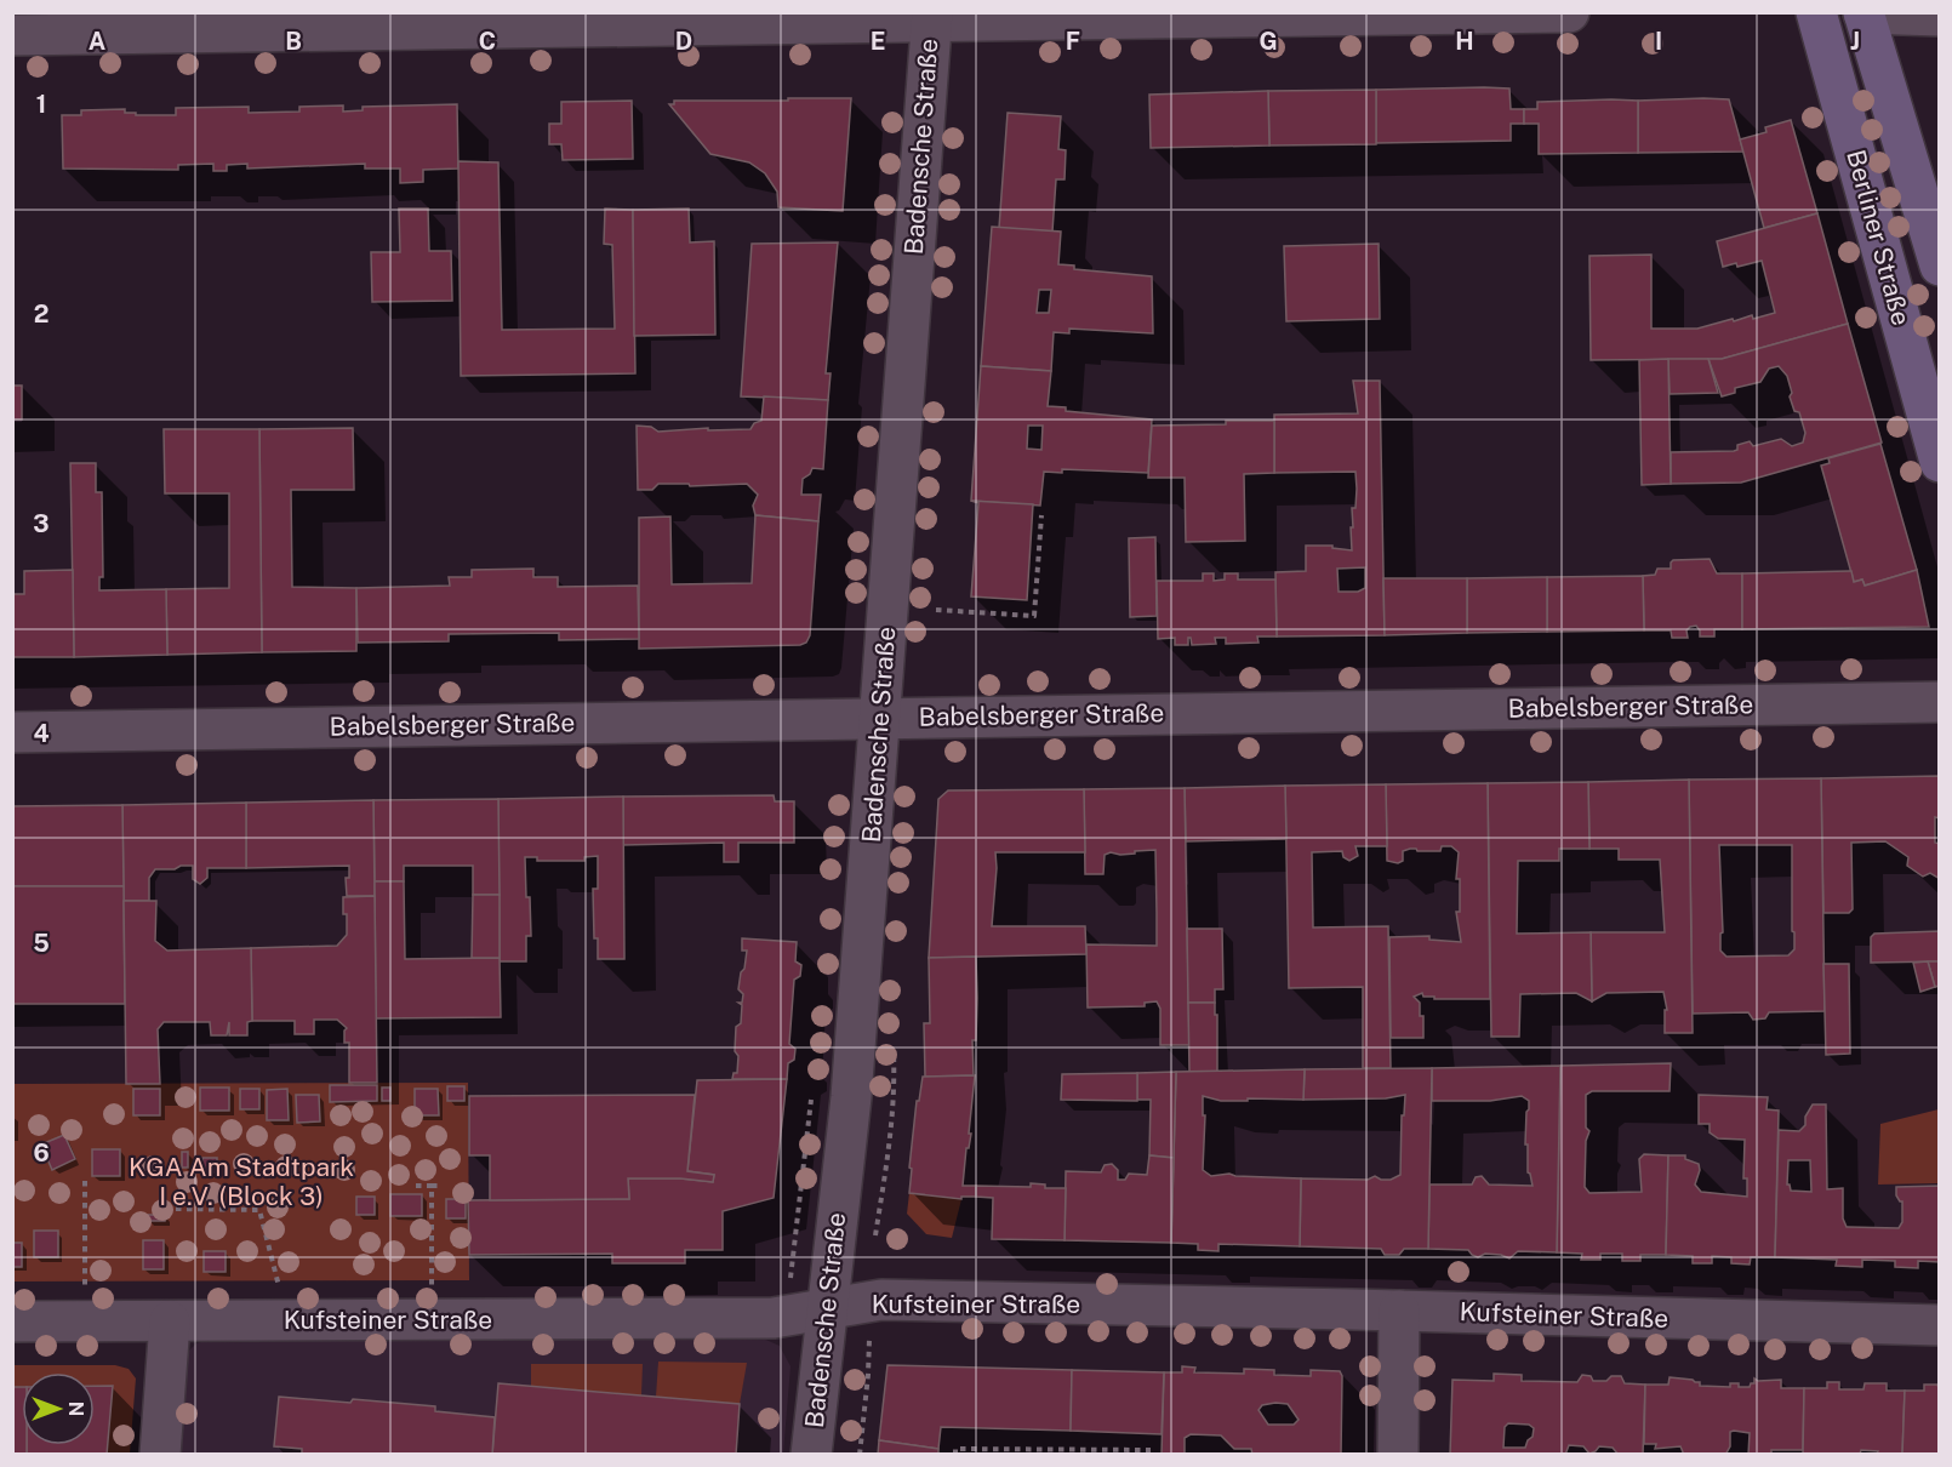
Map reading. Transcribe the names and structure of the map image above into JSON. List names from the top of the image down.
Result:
{
  "streets": {
    "main road": ["Berliner Straße"],
    "street": ["Badensche Straße", "Babelsberger Straße", "Kufsteiner Straße"]
  },
  "crossings": [
    ["Badensche Straße", "Babelsberger Straße"],
    ["Badensche Straße", "Kufsteiner Straße"]
  ],
  "parks": ["KGA Am Stadtpark I e.V. (Block 3)"],
  "north": "right",
  "grid": {
    "columns": [
      "A",
      "B",
      "C",
      "D",
      "E",
      "F",
      "G",
      "H",
      "I",
      "J"
    ],
    "rows": [
      "1",
      "2",
      "3",
      "4",
      "5",
      "6"
    ]
  }
}
